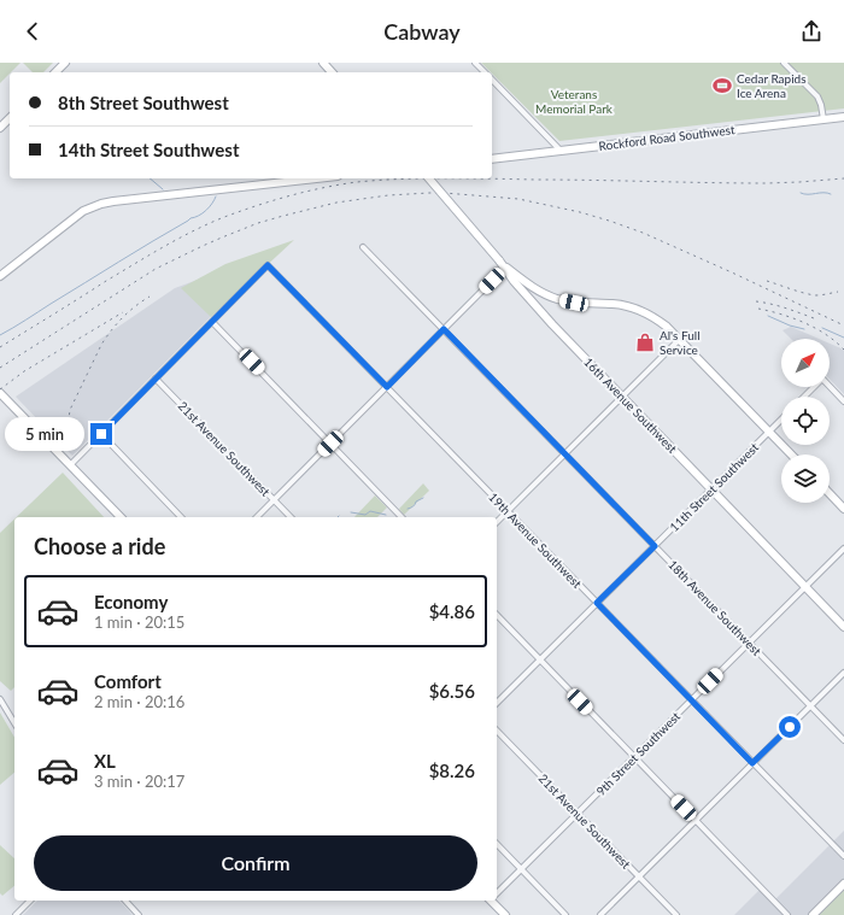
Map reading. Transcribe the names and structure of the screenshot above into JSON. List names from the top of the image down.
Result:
{
  "streets": {
    "main road": ["Rockford Road Southwest", "16th Avenue Southwest"],
    "street": [
      "21st Avenue Southwest",
      "11th Street Southwest",
      "19th Avenue Southwest",
      "18th Avenue Southwest",
      "9th Street Southwest"
    ]
  },
  "crossings": [
    ["16th Avenue Southwest", "11th Street Southwest"],
    ["16th Avenue Southwest", "9th Street Southwest"],
    ["21st Avenue Southwest", "9th Street Southwest"],
    ["11th Street Southwest", "19th Avenue Southwest"],
    ["11th Street Southwest", "18th Avenue Southwest"],
    ["19th Avenue Southwest", "9th Street Southwest"],
    ["18th Avenue Southwest", "9th Street Southwest"]
  ],
  "parks": ["Veterans Memorial Park"],
  "places": {
    "sports": ["Cedar Rapids Ice Arena"],
    "shop": ["Al's Full Service"]
  },
  "north": "top right",
  "page": {
    "header": "Cabway",
    "banner": ["8th Street Southwest", "14th Street Southwest"],
    "bubble": "5 min",
    "heading": "Choose a ride",
    "list": [
      {
        "name": "Economy",
        "note": "1 min · 20:15",
        "value": "$4.86"
      },
      {
        "name": "Comfort",
        "note": "2 min · 20:16",
        "value": "$6.56"
      },
      {
        "name": "XL",
        "note": "3 min · 20:17",
        "value": "$8.26"
      }
    ],
    "buttons": "Confirm"
  }
}
